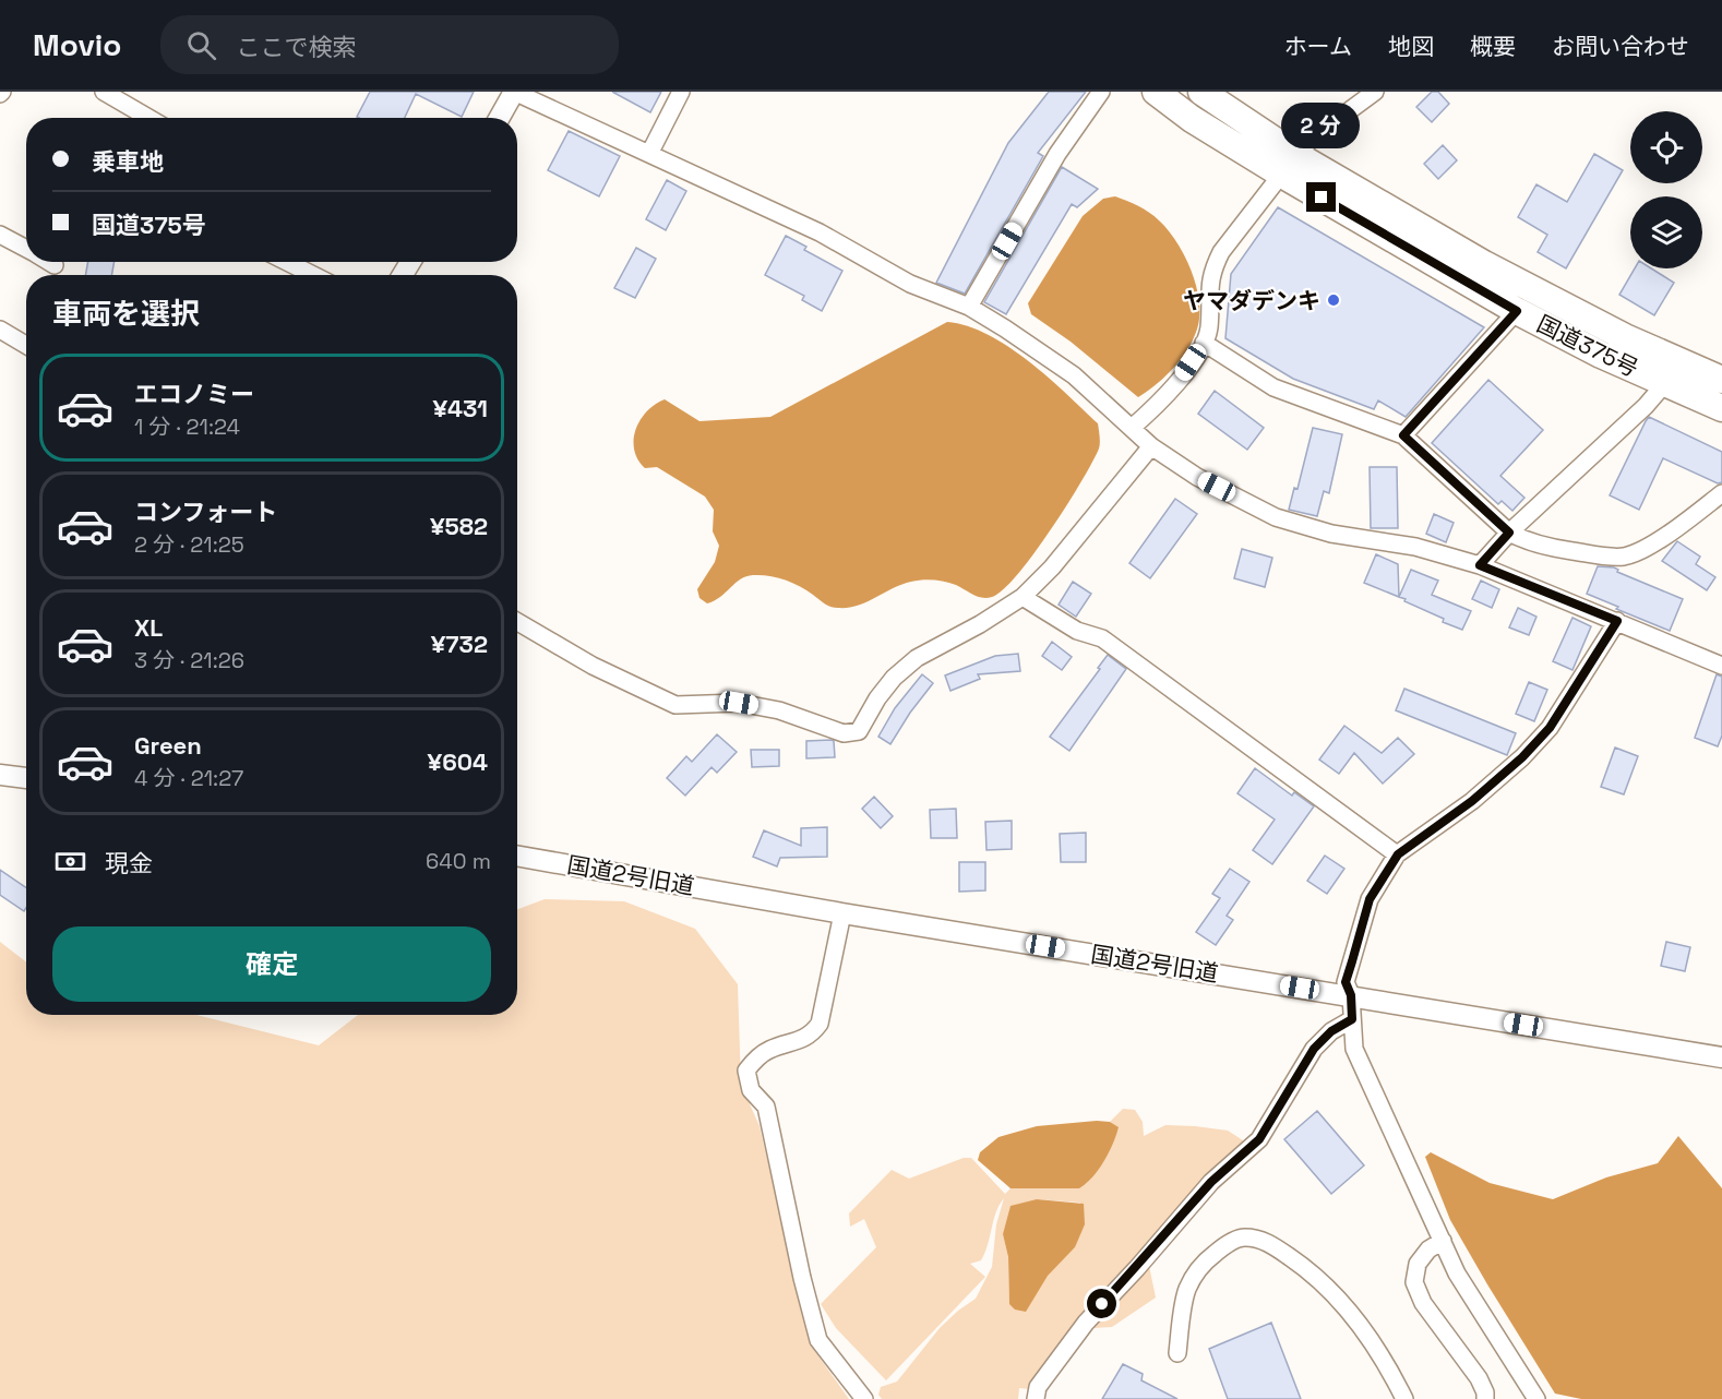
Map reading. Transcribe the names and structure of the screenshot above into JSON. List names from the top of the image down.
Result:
{
  "streets": {
    "highway": ["国道375号"],
    "street": ["国道2号旧道"]
  },
  "places": ["ヤマダデンキ"],
  "page": {
    "header": "Movio",
    "search": "ここで検索",
    "nav": [
      "ホーム",
      "地図",
      "概要",
      "お問い合わせ"
    ],
    "bubble": "2 分",
    "banner": ["乗車地", "国道375号"],
    "heading": "車両を選択",
    "list": [
      {
        "name": "エコノミー",
        "note": "1 分 · 21:24",
        "value": "¥431"
      },
      {
        "name": "コンフォート",
        "note": "2 分 · 21:25",
        "value": "¥582"
      },
      {
        "name": "XL",
        "note": "3 分 · 21:26",
        "value": "¥732"
      },
      {
        "name": "Green",
        "note": "4 分 · 21:27",
        "value": "¥604"
      }
    ],
    "pay": ["現金", "640 m"],
    "buttons": "確定"
  }
}
